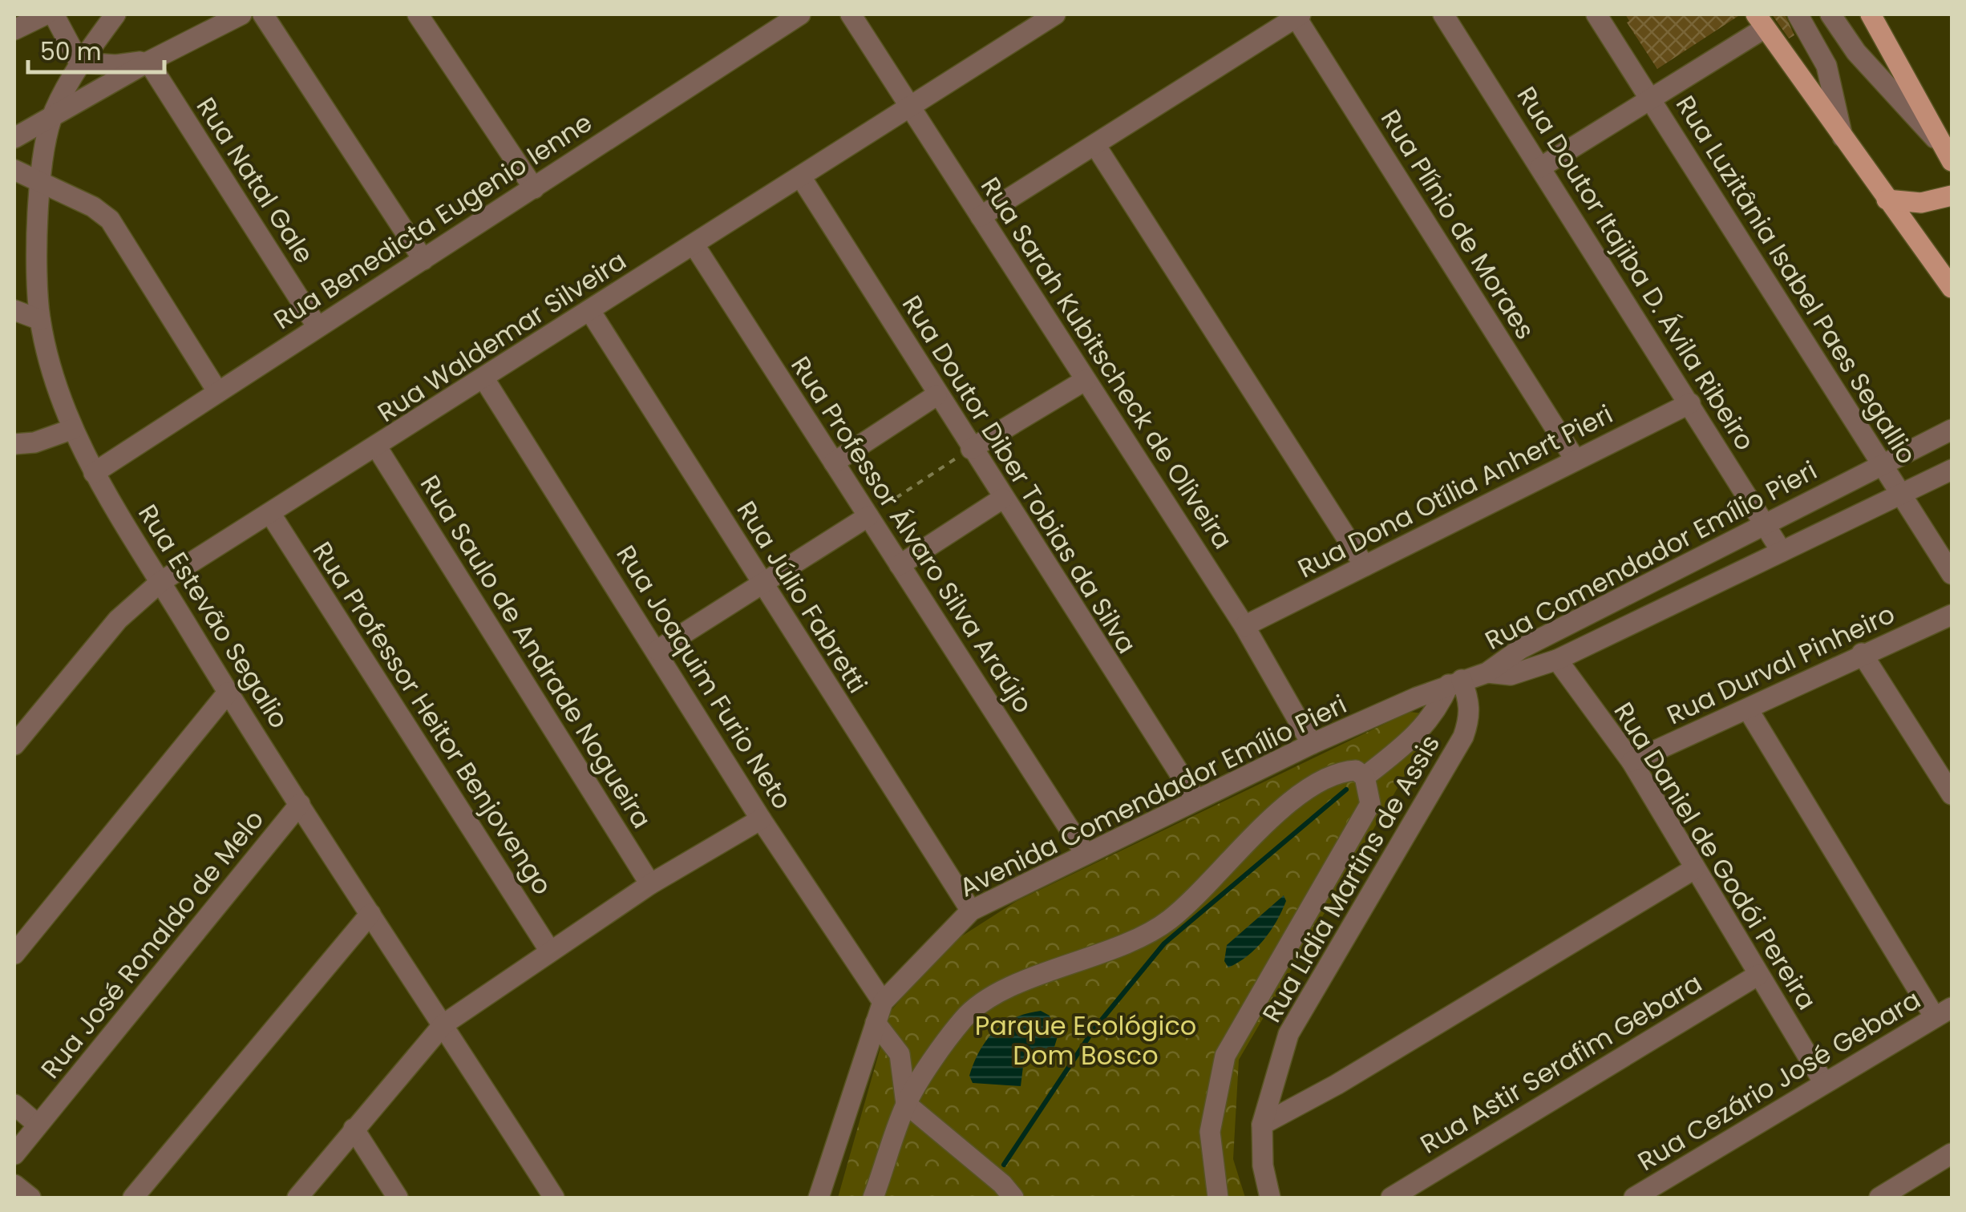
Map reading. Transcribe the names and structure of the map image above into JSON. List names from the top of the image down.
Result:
{
  "streets": {
    "street": [
      "Rua Natal Gale",
      "Rua Benedicta Eugenio Ienne",
      "Rua Plínio de Moraes",
      "Rua Doutor Itajiba D. Ávila Ribeiro",
      "Rua Luzitânia Isabel Paes Segallio",
      "Rua Waldemar Silveira",
      "Rua Sarah Kubitscheck de Oliveira",
      "Rua Doutor Diber Tobias da Silva",
      "Rua Dona Otília Anhert Pieri",
      "Rua Professor Álvaro Silva Araújo",
      "Rua Comendador Emílio Pieri",
      "Rua Júlio Fabretti",
      "Rua Estevão Segalio",
      "Rua Saulo de Andrade Nogueira",
      "Rua Durval Pinheiro",
      "Rua Joaquim Furio Neto",
      "Rua Professor Heitor Benjovengo",
      "Avenida Comendador Emílio Pieri",
      "Rua Daniel de Godói Pereira",
      "Rua Lídia Martins de Assis",
      "Rua José Ronaldo de Melo",
      "Rua Astir Serafim Gebara",
      "Rua Cezário José Gebara"
    ]
  },
  "crossings": [
    ["Rua Natal Gale", "Rua Benedicta Eugenio Ienne"],
    ["Rua Benedicta Eugenio Ienne", "Rua Estevão Segalio"],
    ["Rua Plínio de Moraes", "Rua Dona Otília Anhert Pieri"],
    ["Rua Doutor Itajiba D. Ávila Ribeiro", "Rua Dona Otília Anhert Pieri"],
    ["Rua Doutor Itajiba D. Ávila Ribeiro", "Rua Comendador Emílio Pieri"],
    ["Rua Luzitânia Isabel Paes Segallio", "Rua Comendador Emílio Pieri"],
    ["Rua Waldemar Silveira", "Rua Sarah Kubitscheck de Oliveira"],
    ["Rua Waldemar Silveira", "Rua Doutor Diber Tobias da Silva"],
    ["Rua Waldemar Silveira", "Rua Professor Álvaro Silva Araújo"],
    ["Rua Waldemar Silveira", "Rua Júlio Fabretti"],
    ["Rua Waldemar Silveira", "Rua Estevão Segalio"],
    ["Rua Waldemar Silveira", "Rua Saulo de Andrade Nogueira"],
    ["Rua Waldemar Silveira", "Rua Joaquim Furio Neto"],
    ["Rua Waldemar Silveira", "Rua Professor Heitor Benjovengo"],
    ["Rua Sarah Kubitscheck de Oliveira", "Rua Dona Otília Anhert Pieri"],
    ["Rua Sarah Kubitscheck de Oliveira", "Avenida Comendador Emílio Pieri"],
    ["Rua Doutor Diber Tobias da Silva", "Avenida Comendador Emílio Pieri"],
    ["Rua Professor Álvaro Silva Araújo", "Avenida Comendador Emílio Pieri"],
    ["Rua Comendador Emílio Pieri", "Avenida Comendador Emílio Pieri"],
    ["Rua Comendador Emílio Pieri", "Rua Daniel de Godói Pereira"],
    ["Rua Júlio Fabretti", "Avenida Comendador Emílio Pieri"],
    ["Rua Estevão Segalio", "Rua José Ronaldo de Melo"],
    ["Rua Durval Pinheiro", "Rua Daniel de Godói Pereira"],
    ["Rua Joaquim Furio Neto", "Avenida Comendador Emílio Pieri"],
    ["Avenida Comendador Emílio Pieri", "Rua Lídia Martins de Assis"],
    ["Rua Daniel de Godói Pereira", "Rua Astir Serafim Gebara"],
    ["Rua Daniel de Godói Pereira", "Rua Cezário José Gebara"]
  ],
  "parks": ["Parque Ecológico Dom Bosco"],
  "scale_bar": "50 m"
}
